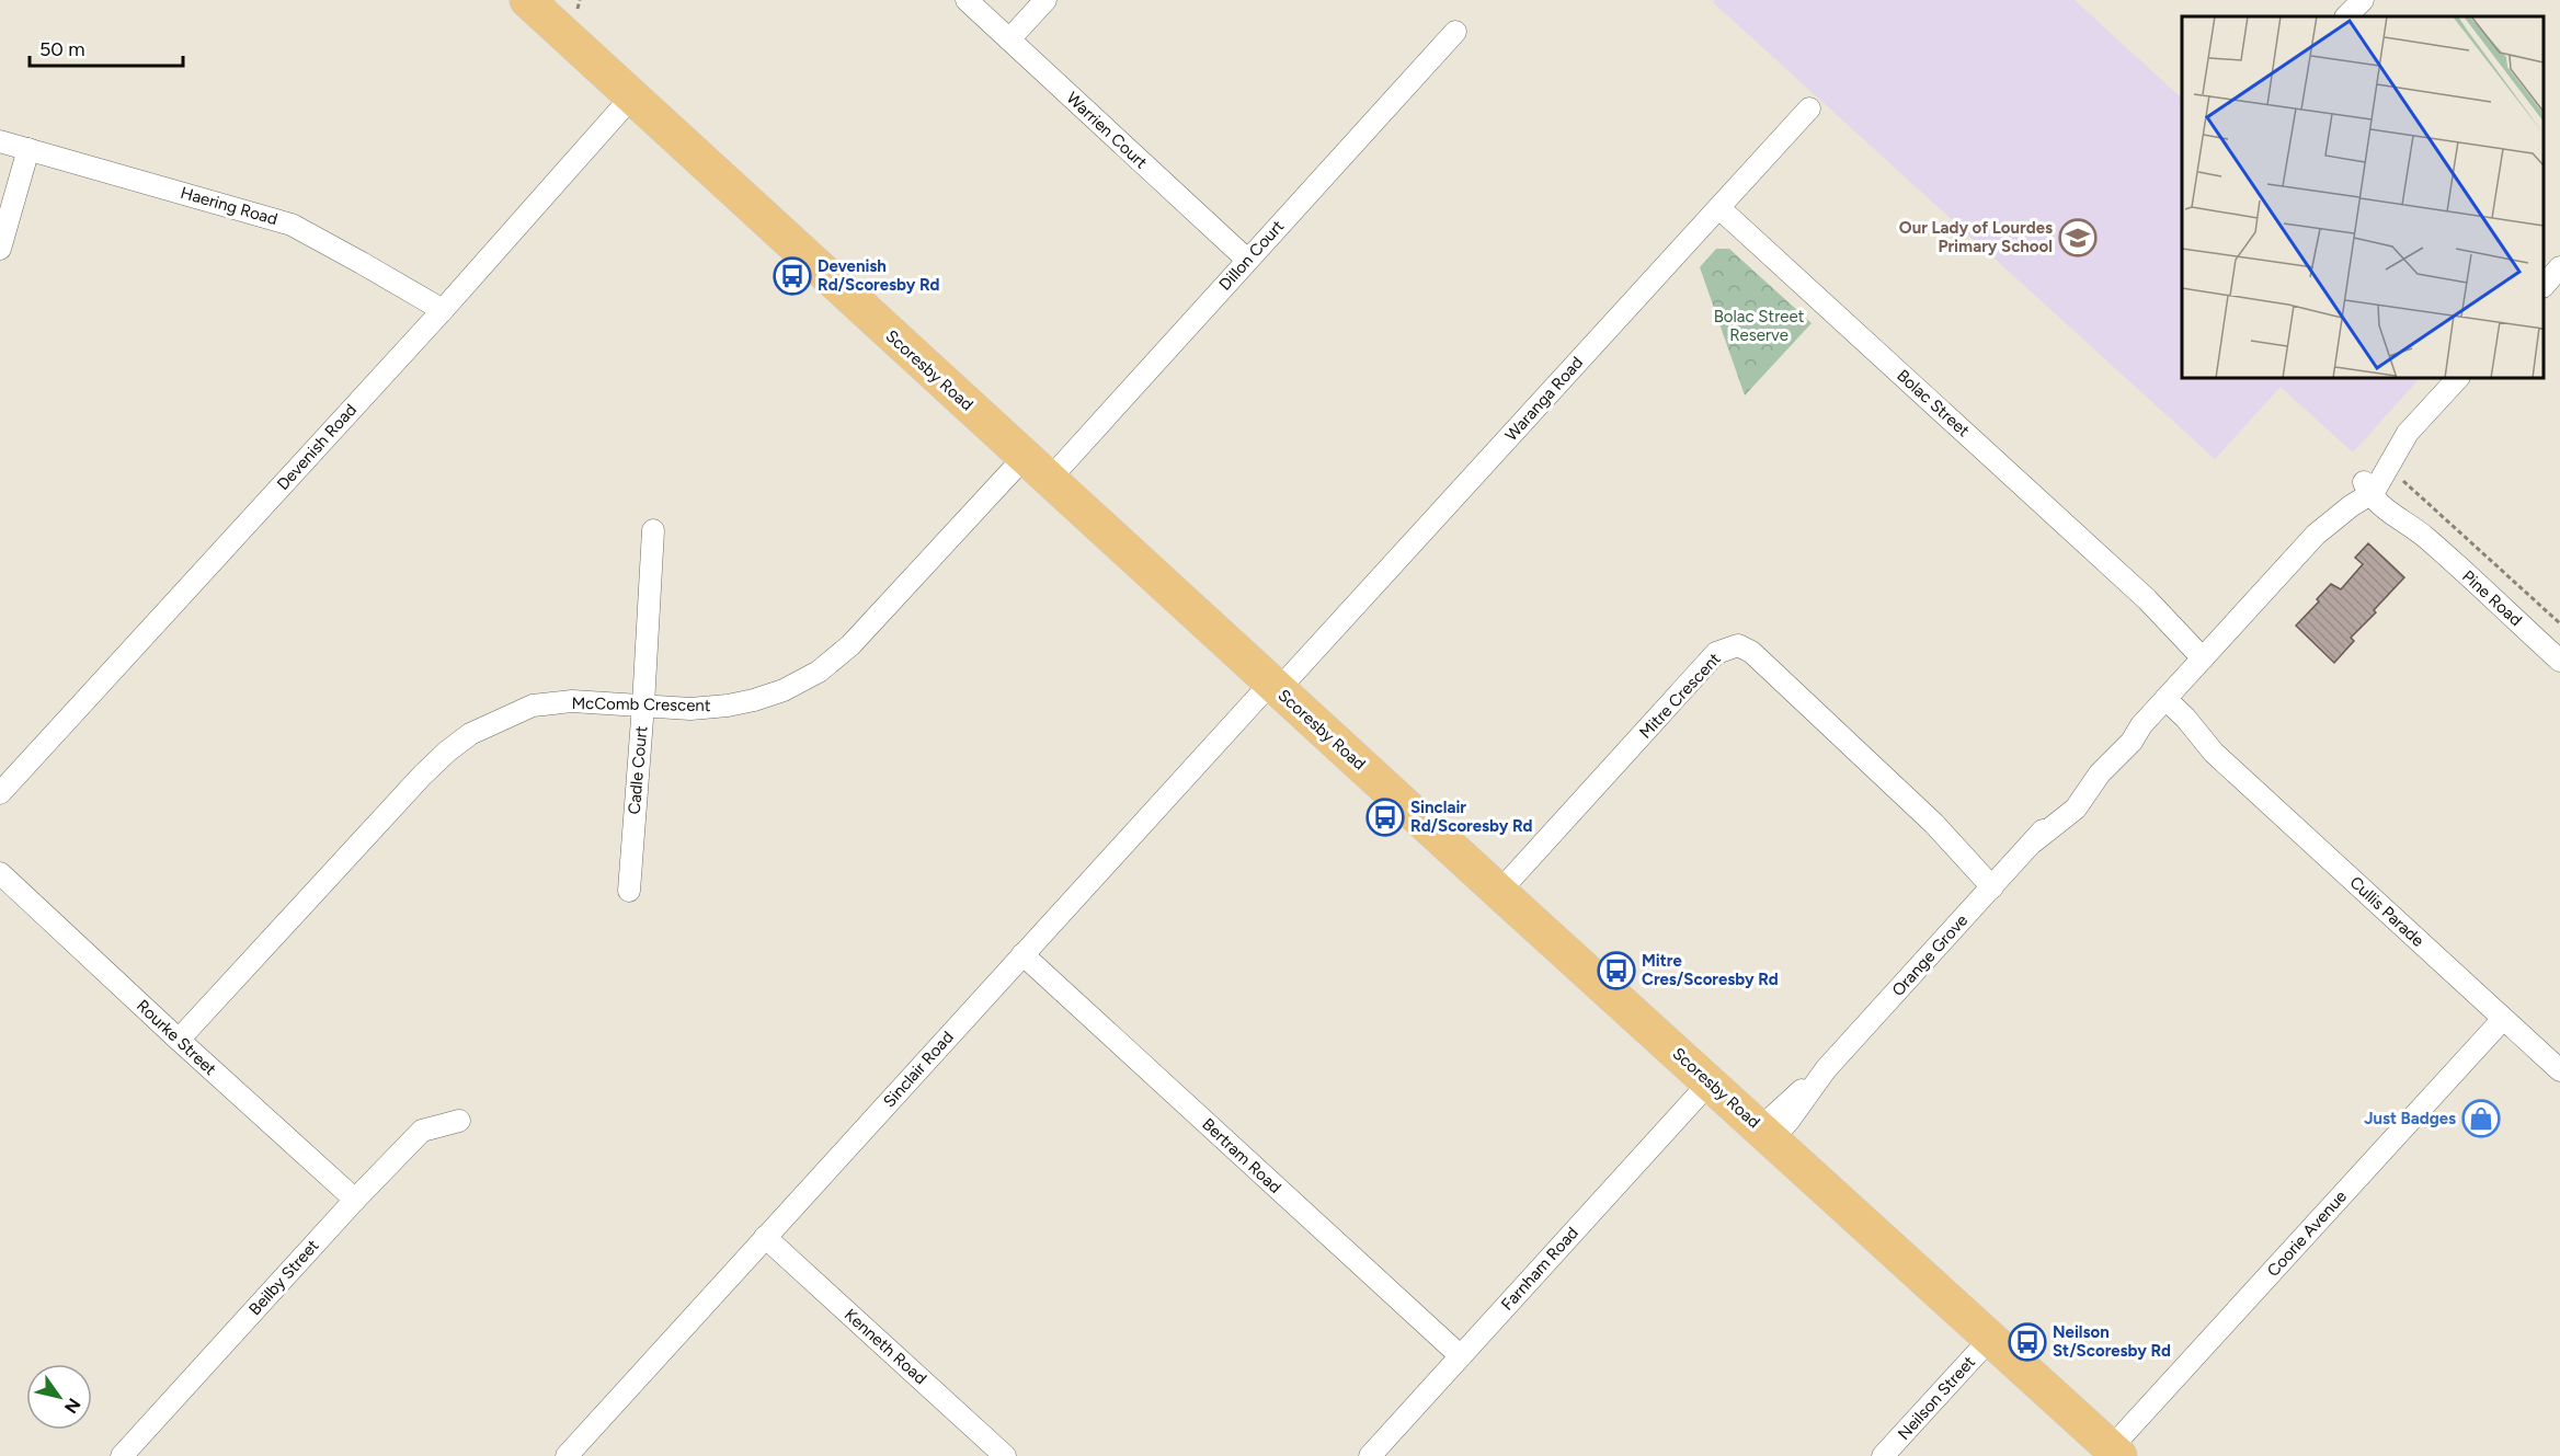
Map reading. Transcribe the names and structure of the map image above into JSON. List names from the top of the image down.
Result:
{
  "streets": {
    "main road": ["Scoresby Road"],
    "street": [
      "Warrien Court",
      "Haering Road",
      "Dillon Court",
      "Waranga Road",
      "Bolac Street",
      "Devenish Road",
      "Pine Road",
      "Mitre Crescent",
      "McComb Crescent",
      "Cadle Court",
      "Cullis Parade",
      "Orange Grove",
      "Rourke Street",
      "Sinclair Road",
      "Bertram Road",
      "Coorie Avenue",
      "Farnham Road",
      "Beilby Street",
      "Kenneth Road",
      "Neilson Street"
    ]
  },
  "crossings": [
    ["Warrien Court", "Dillon Court"],
    ["Haering Road", "Devenish Road"],
    ["Dillon Court", "Scoresby Road"],
    ["Scoresby Road", "Waranga Road"],
    ["Scoresby Road", "Devenish Road"],
    ["Scoresby Road", "Mitre Crescent"],
    ["Scoresby Road", "McComb Crescent"],
    ["Scoresby Road", "Orange Grove"],
    ["Scoresby Road", "Sinclair Road"],
    ["Scoresby Road", "Coorie Avenue"],
    ["Scoresby Road", "Farnham Road"],
    ["Scoresby Road", "Neilson Street"],
    ["Waranga Road", "Bolac Street"],
    ["Waranga Road", "Sinclair Road"],
    ["Bolac Street", "Orange Grove"],
    ["Pine Road", "Orange Grove"],
    ["Mitre Crescent", "Orange Grove"],
    ["McComb Crescent", "Cadle Court"],
    ["McComb Crescent", "Rourke Street"],
    ["Cullis Parade", "Orange Grove"],
    ["Cullis Parade", "Coorie Avenue"],
    ["Rourke Street", "Beilby Street"],
    ["Sinclair Road", "Bertram Road"],
    ["Sinclair Road", "Kenneth Road"],
    ["Bertram Road", "Farnham Road"]
  ],
  "parks": ["Bolac Street Reserve"],
  "places": {
    "school or university": ["Our Lady of Lourdes Primary School"],
    "bus stop": [
      "Devenish Rd/Scoresby Rd",
      "Sinclair Rd/Scoresby Rd",
      "Mitre Cres/Scoresby Rd",
      "Neilson St/Scoresby Rd"
    ],
    "shop": ["Just Badges"]
  },
  "scale_bar": "50 m",
  "north": "bottom right"
}
